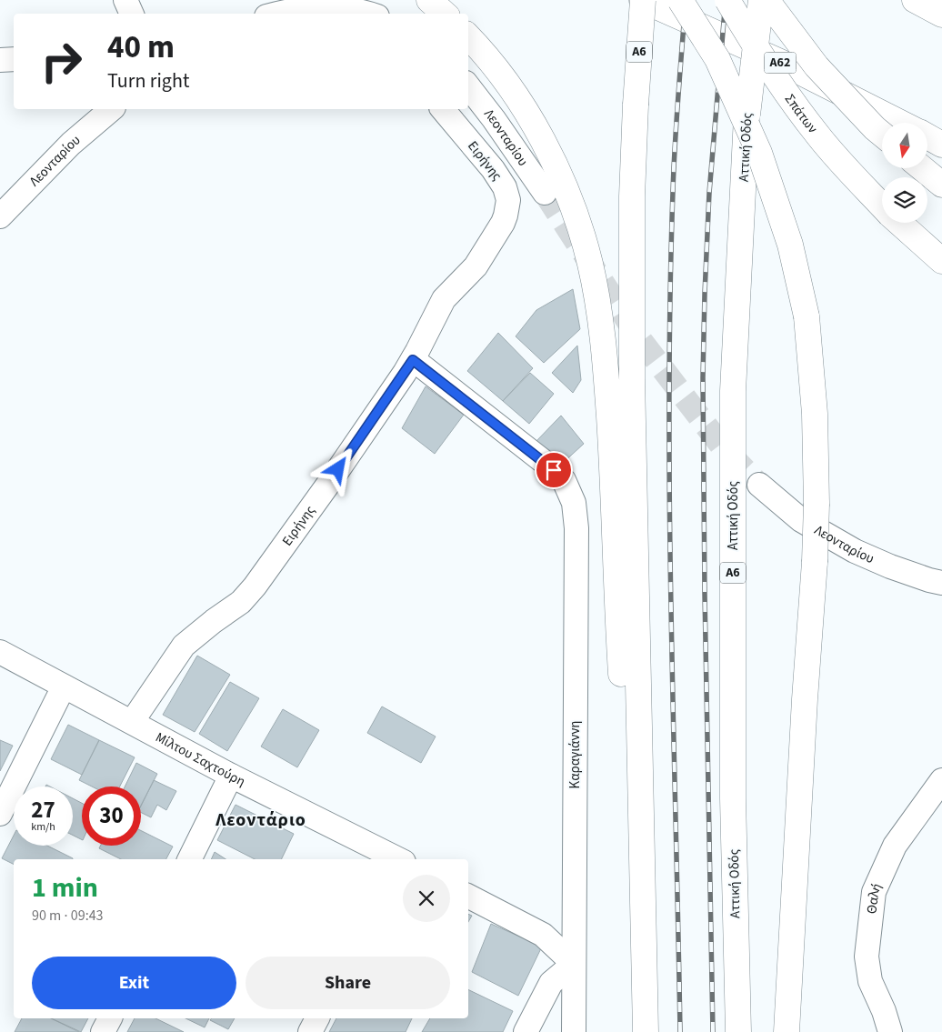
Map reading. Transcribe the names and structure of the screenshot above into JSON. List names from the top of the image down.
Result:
{
  "streets": {
    "main road": [
      "Α6",
      "Α62",
      "Σπάτων",
      "Αττική Οδός"
    ],
    "street": [
      "Λεονταρίου",
      "Ειρήνης",
      "Καραγιάννη",
      "Μίλτου Σαχτούρη",
      "Θαλή"
    ]
  },
  "crossings": [
    ["Α6", "Α62"],
    ["Ειρήνης", "Καραγιάννη"],
    ["Ειρήνης", "Μίλτου Σαχτούρη"]
  ],
  "districts": ["Λεοντάριο"],
  "north": "bottom",
  "page": {
    "turn": ["40 m", "Turn right"],
    "speed": "27 km/h",
    "limit": "30",
    "heading": ["1 min", "90 m · 09:43"],
    "buttons": ["Exit", "Share"]
  }
}
